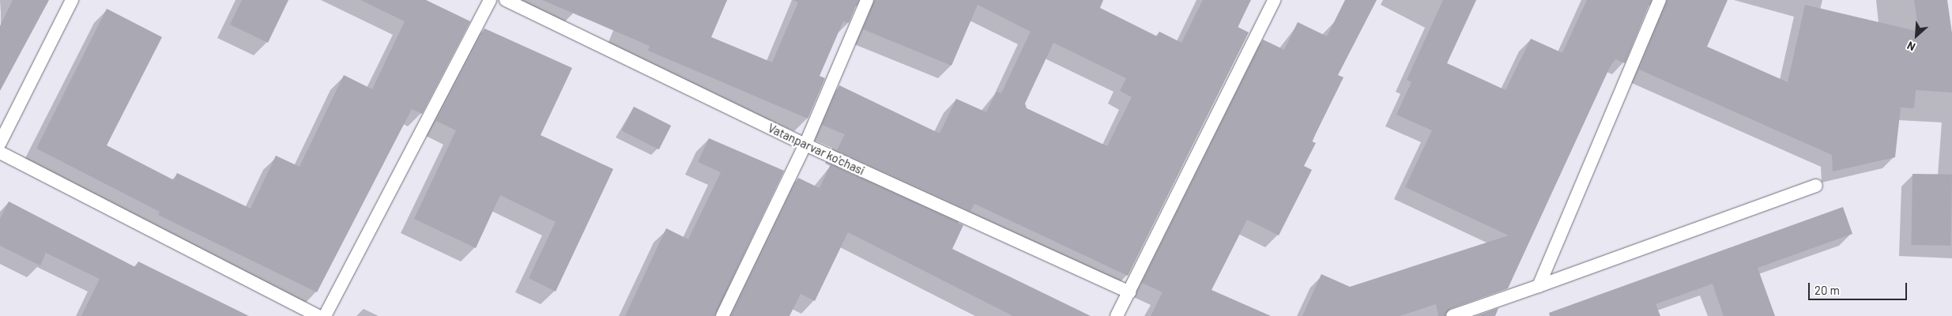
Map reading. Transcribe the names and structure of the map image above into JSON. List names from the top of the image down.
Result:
{
  "streets": {
    "lane": ["Vatanparvar ko'chasi"]
  },
  "scale_bar": "20 m",
  "north": "bottom left"
}
